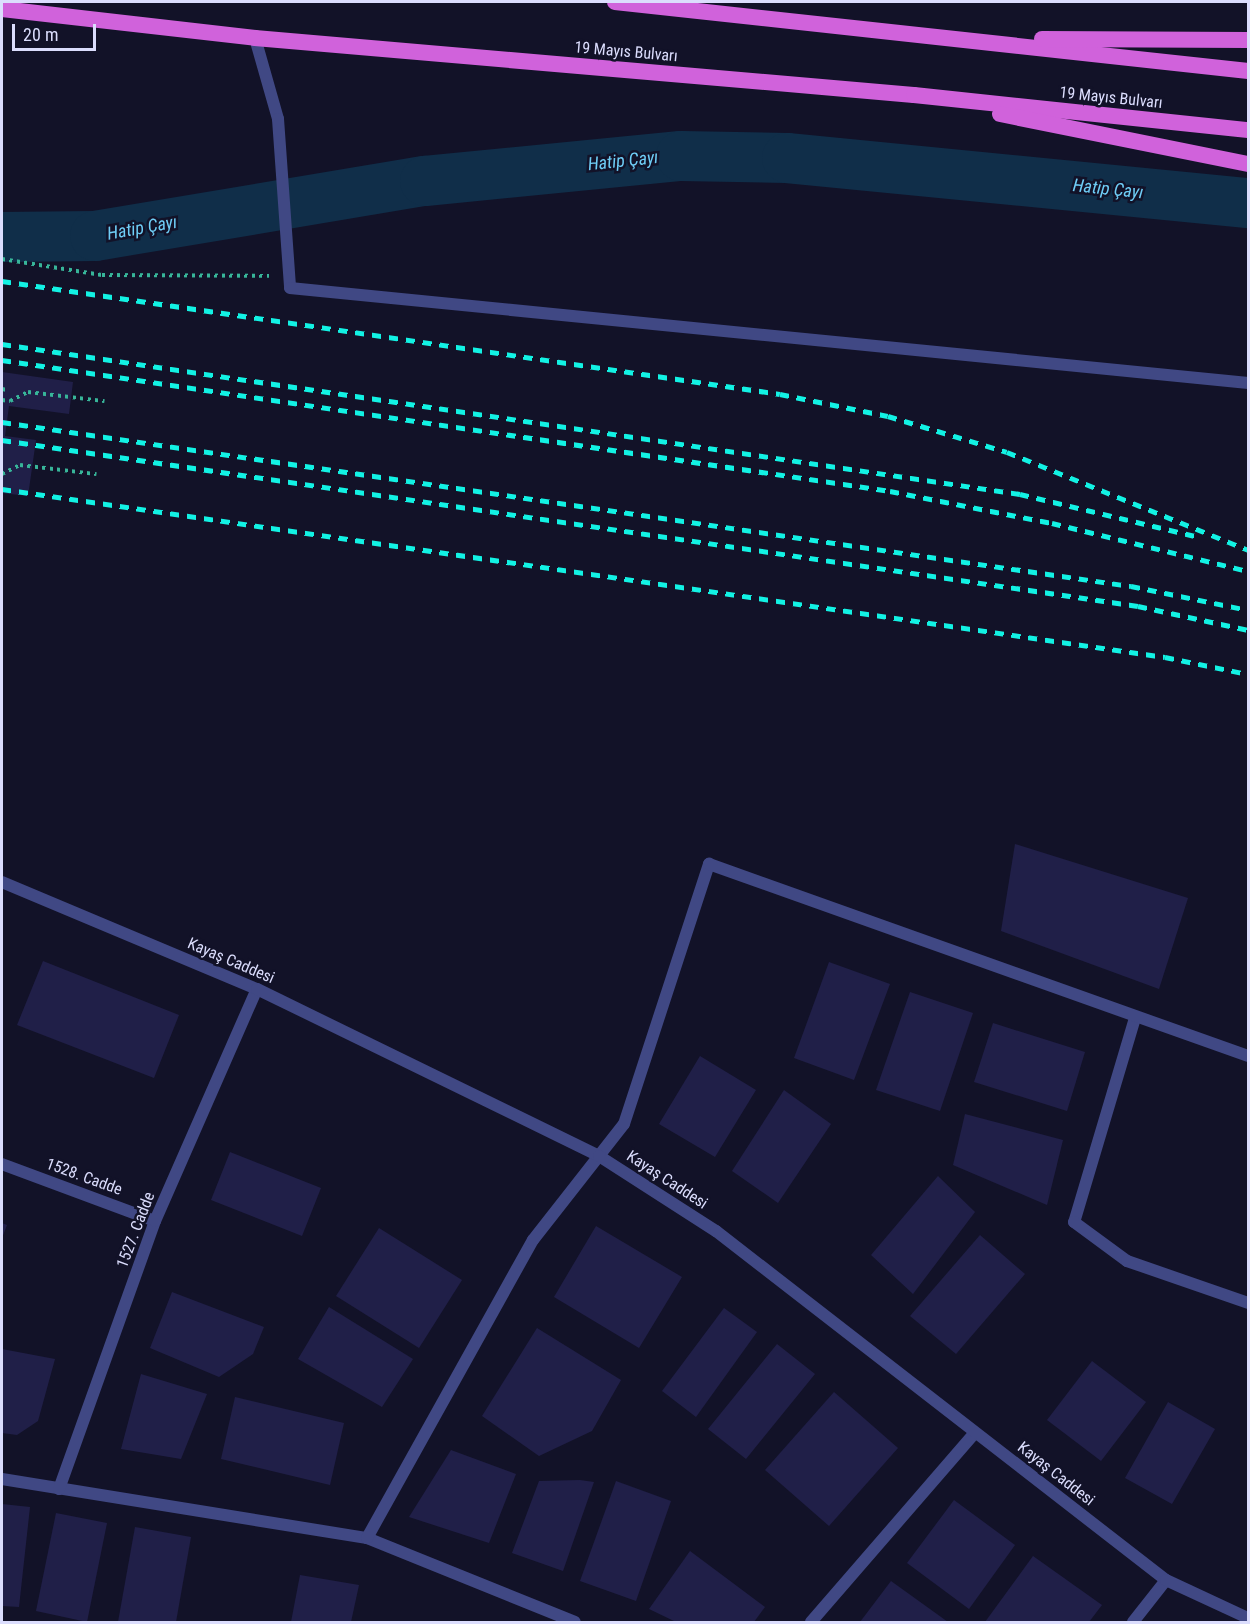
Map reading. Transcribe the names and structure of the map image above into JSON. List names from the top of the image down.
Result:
{
  "streets": {
    "highway": ["19 Mayıs Bulvarı"],
    "street": ["Kayaş Caddesi", "1528. Cadde", "1527. Cadde"]
  },
  "crossings": [
    ["Kayaş Caddesi", "1527. Cadde"],
    ["1528. Cadde", "1527. Cadde"]
  ],
  "water": ["Hatip Çayı"],
  "scale_bar": "20 m"
}
